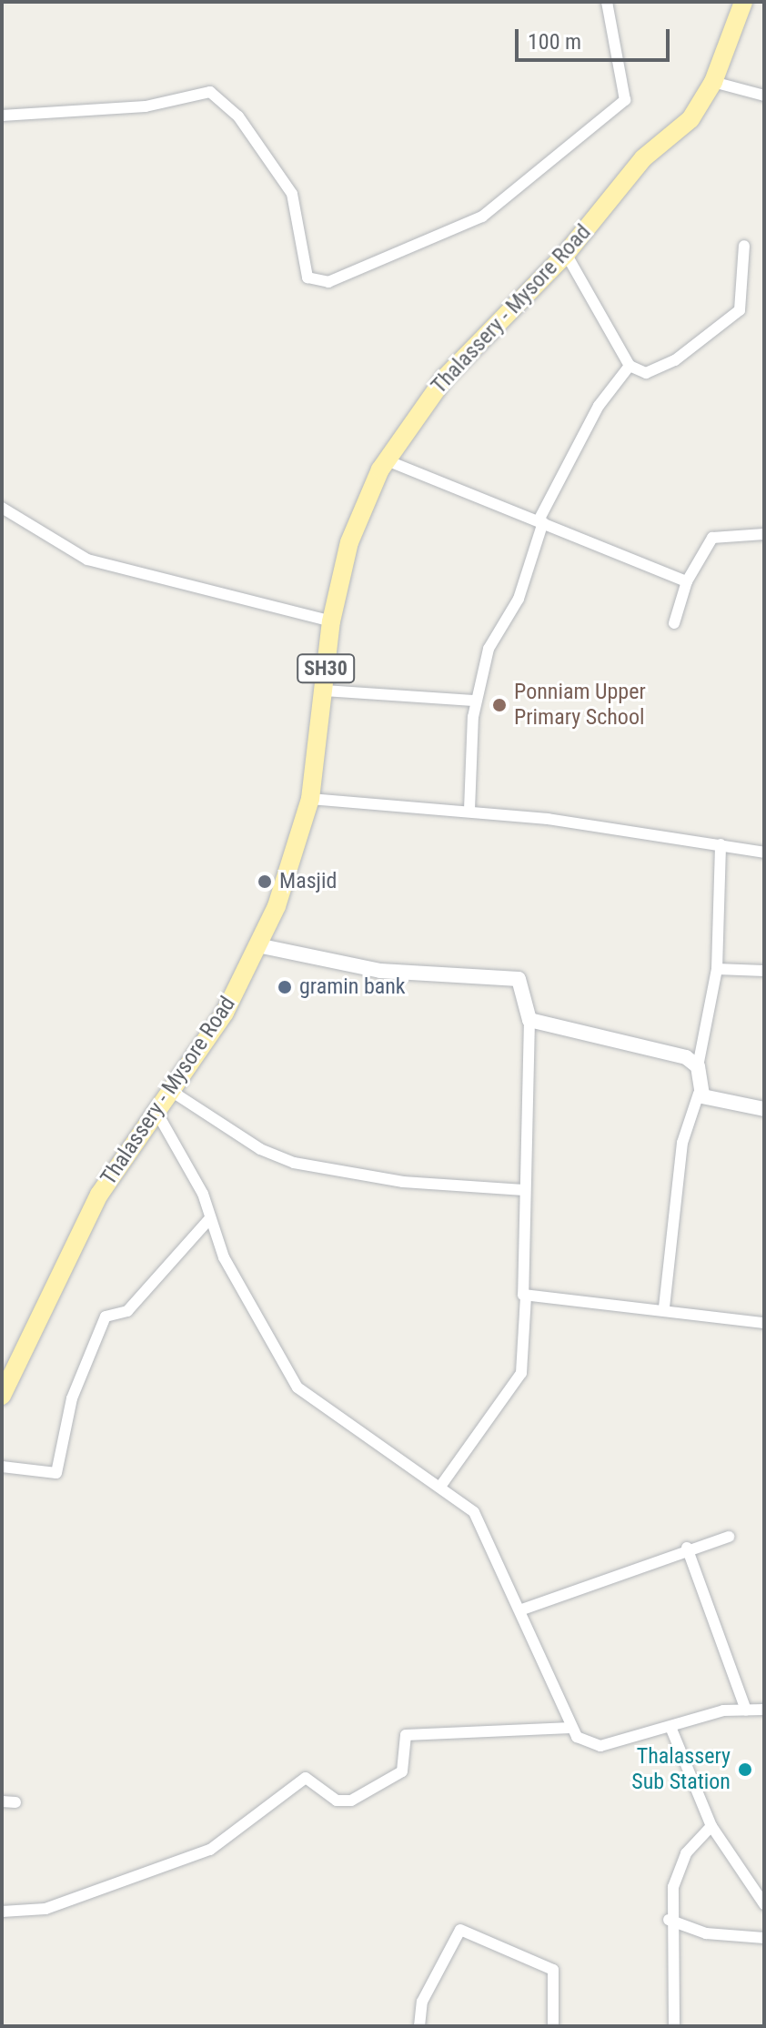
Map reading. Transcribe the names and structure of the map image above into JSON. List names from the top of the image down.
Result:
{
  "streets": {
    "main road": ["Thalassery - Mysore Road", "SH30"]
  },
  "places": [
    "Ponniam Upper Primary School",
    "Masjid",
    "gramin bank",
    "Thalassery Sub Station"
  ],
  "scale_bar": "100 m"
}
